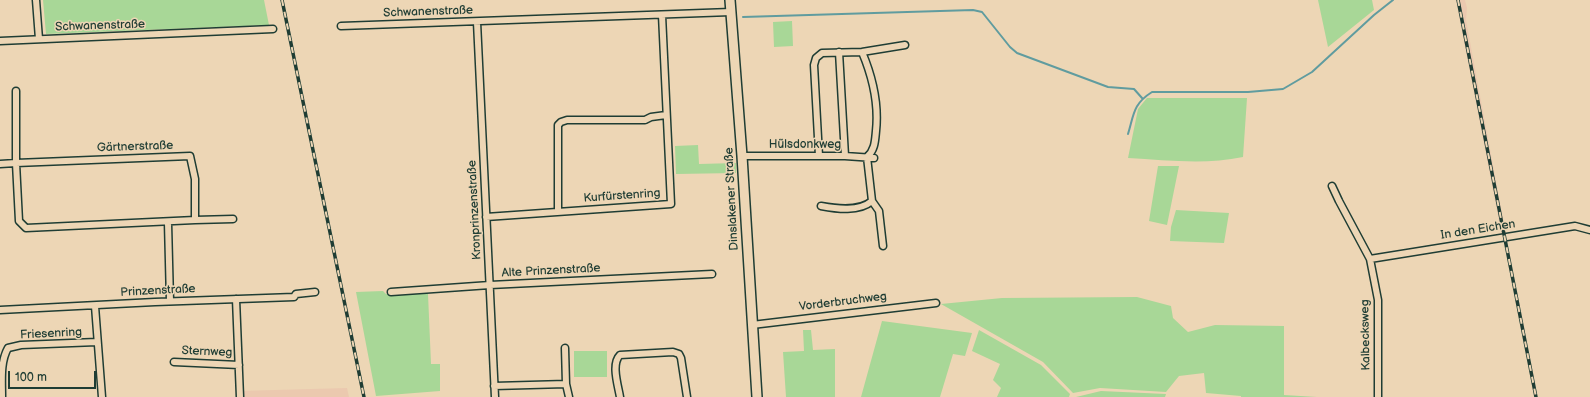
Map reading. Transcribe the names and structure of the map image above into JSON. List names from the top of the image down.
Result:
{
  "streets": {
    "main road": ["Dinslakener Straße"],
    "street": [
      "Schwanenstraße",
      "Hülsdonkweg",
      "Gärtnerstraße",
      "Kurfürstenring",
      "Kronprinzenstraße",
      "In den Eichen",
      "Alte Prinzenstraße",
      "Prinzenstraße",
      "Vorderbruchweg",
      "Friesenring",
      "Kalbecksweg",
      "Sternweg"
    ]
  },
  "crossings": [
    ["Schwanenstraße", "Kurfürstenring"],
    ["Schwanenstraße", "Dinslakener Straße"],
    ["Schwanenstraße", "Kronprinzenstraße"],
    ["Hülsdonkweg", "Dinslakener Straße"],
    ["Kurfürstenring", "Kronprinzenstraße"],
    ["Dinslakener Straße", "Vorderbruchweg"],
    ["Kronprinzenstraße", "Alte Prinzenstraße"],
    ["In den Eichen", "Kalbecksweg"]
  ],
  "scale_bar": "100 m"
}
